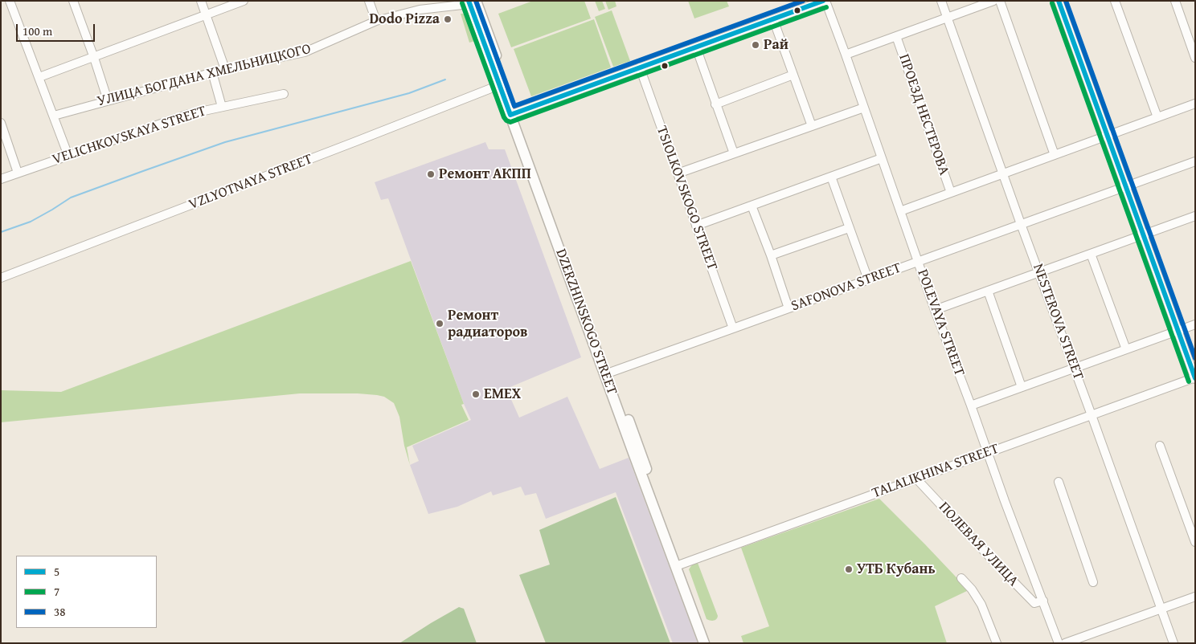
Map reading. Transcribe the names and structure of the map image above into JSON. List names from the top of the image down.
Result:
{
  "streets": {
    "main road": ["DZERZHINSKOGO STREET"],
    "street": [
      "УЛИЦА БОГДАНА ХМЕЛЬНИЦКОГО",
      "ПРОЕЗД НЕСТЕРОВА",
      "VELICHKOVSKAYA STREET",
      "VZLYOTNAYA STREET",
      "TSIOLKOVSKOGO STREET",
      "SAFONOVA STREET",
      "NESTEROVA STREET",
      "POLEVAYA STREET",
      "TALALIKHINA STREET",
      "ПОЛЕВАЯ УЛИЦА"
    ]
  },
  "crossings": [
    ["УЛИЦА БОГДАНА ХМЕЛЬНИЦКОГО", "DZERZHINSKOGO STREET"],
    ["VZLYOTNAYA STREET", "DZERZHINSKOGO STREET"],
    ["TSIOLKOVSKOGO STREET", "SAFONOVA STREET"],
    ["SAFONOVA STREET", "DZERZHINSKOGO STREET"],
    ["SAFONOVA STREET", "NESTEROVA STREET"],
    ["SAFONOVA STREET", "POLEVAYA STREET"],
    ["DZERZHINSKOGO STREET", "TALALIKHINA STREET"],
    ["NESTEROVA STREET", "TALALIKHINA STREET"],
    ["POLEVAYA STREET", "TALALIKHINA STREET"],
    ["POLEVAYA STREET", "ПОЛЕВАЯ УЛИЦА"],
    ["TALALIKHINA STREET", "ПОЛЕВАЯ УЛИЦА"]
  ],
  "places": [
    "Dodo Pizza",
    "Рай",
    "Ремонт АКПП",
    "Ремонт радиаторов",
    "EMEX",
    "УТБ Кубань"
  ],
  "lines": ["transit line 5", "transit line 38", "transit line 7"],
  "legend": ["5", "7", "38"],
  "scale_bar": "100 m"
}
